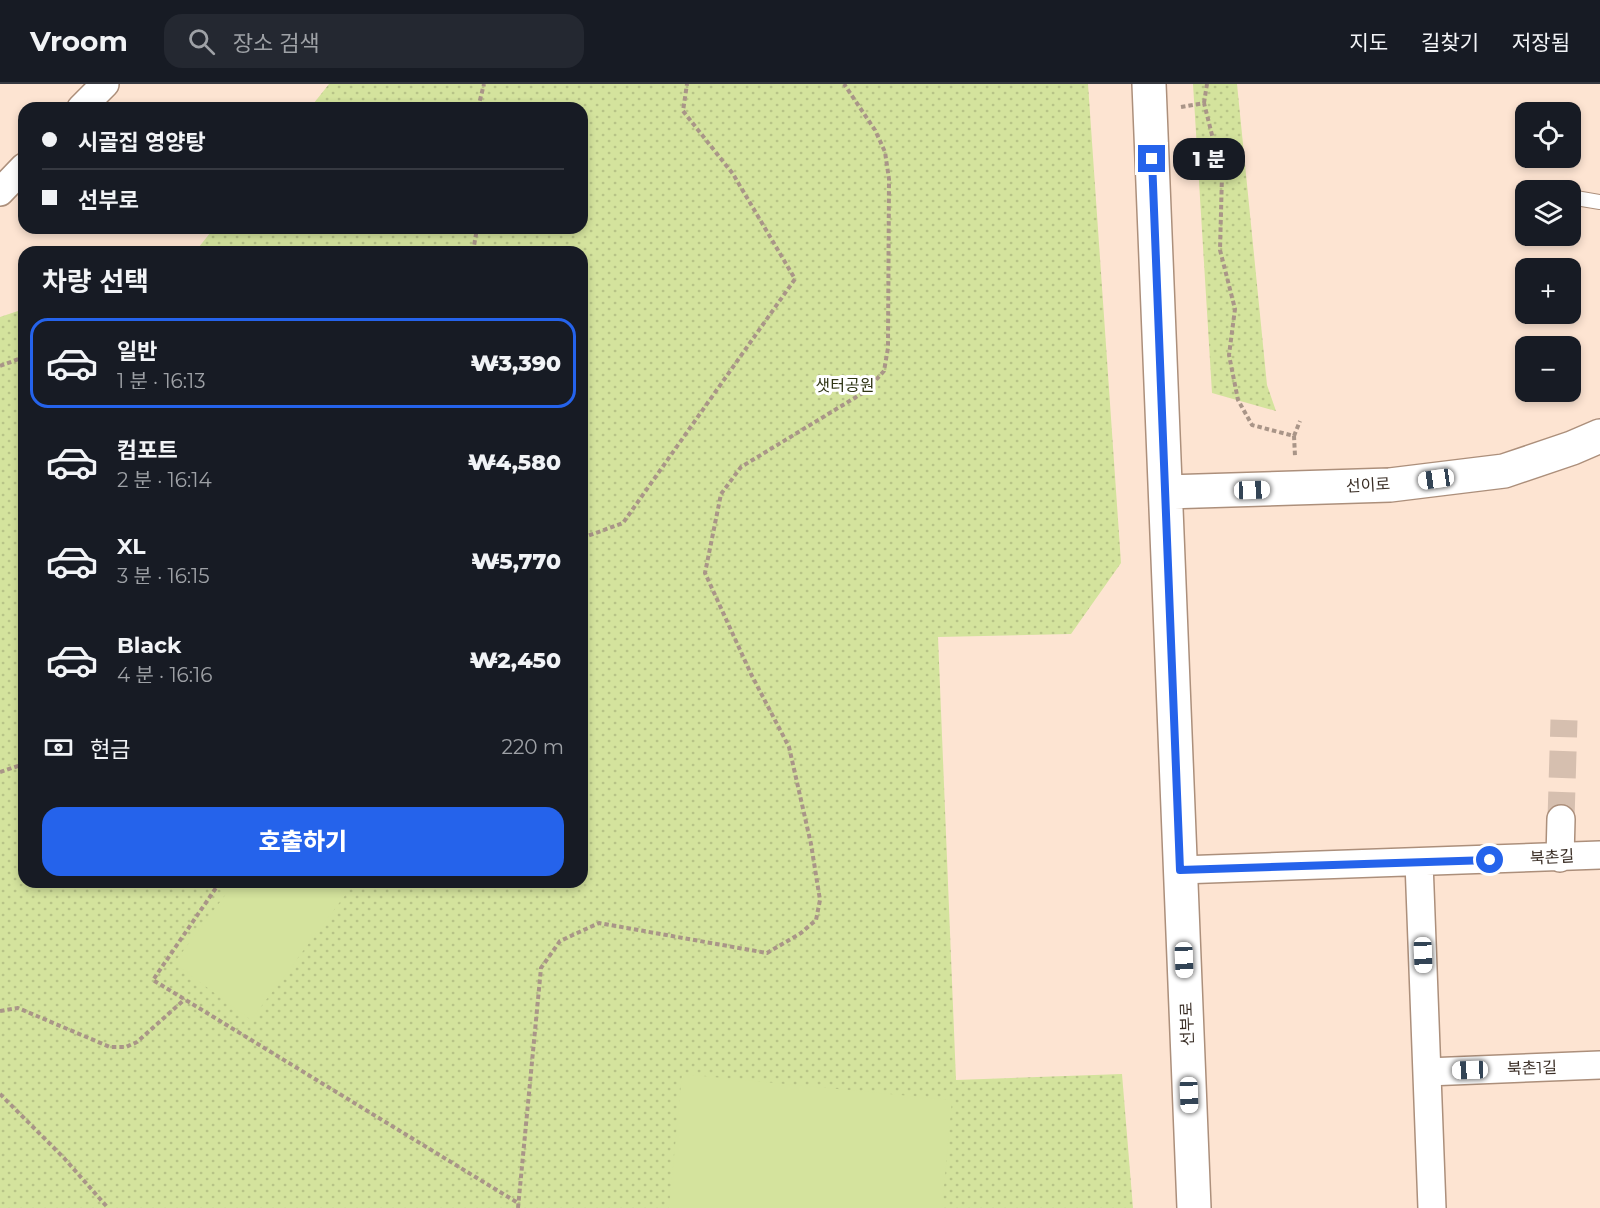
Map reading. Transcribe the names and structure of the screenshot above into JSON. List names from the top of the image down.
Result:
{
  "streets": {
    "main road": ["선이로", "선부로"],
    "street": ["북촌길", "북촌1길"]
  },
  "crossings": [
    ["선이로", "선부로"],
    ["북촌길", "선부로"]
  ],
  "parks": ["샛터공원"],
  "page": {
    "header": "Vroom",
    "search": "장소 검색",
    "nav": ["지도", "길찾기", "저장됨"],
    "map_buttons": ["+", "−"],
    "banner": ["시골집 영양탕", "선부로"],
    "bubble": "1 분",
    "heading": "차량 선택",
    "list": [
      {
        "name": "일반",
        "note": "1 분 · 16:13",
        "value": "₩3,390"
      },
      {
        "name": "컴포트",
        "note": "2 분 · 16:14",
        "value": "₩4,580"
      },
      {
        "name": "XL",
        "note": "3 분 · 16:15",
        "value": "₩5,770"
      },
      {
        "name": "Black",
        "note": "4 분 · 16:16",
        "value": "₩2,450"
      }
    ],
    "pay": ["현금", "220 m"],
    "buttons": "호출하기"
  }
}
